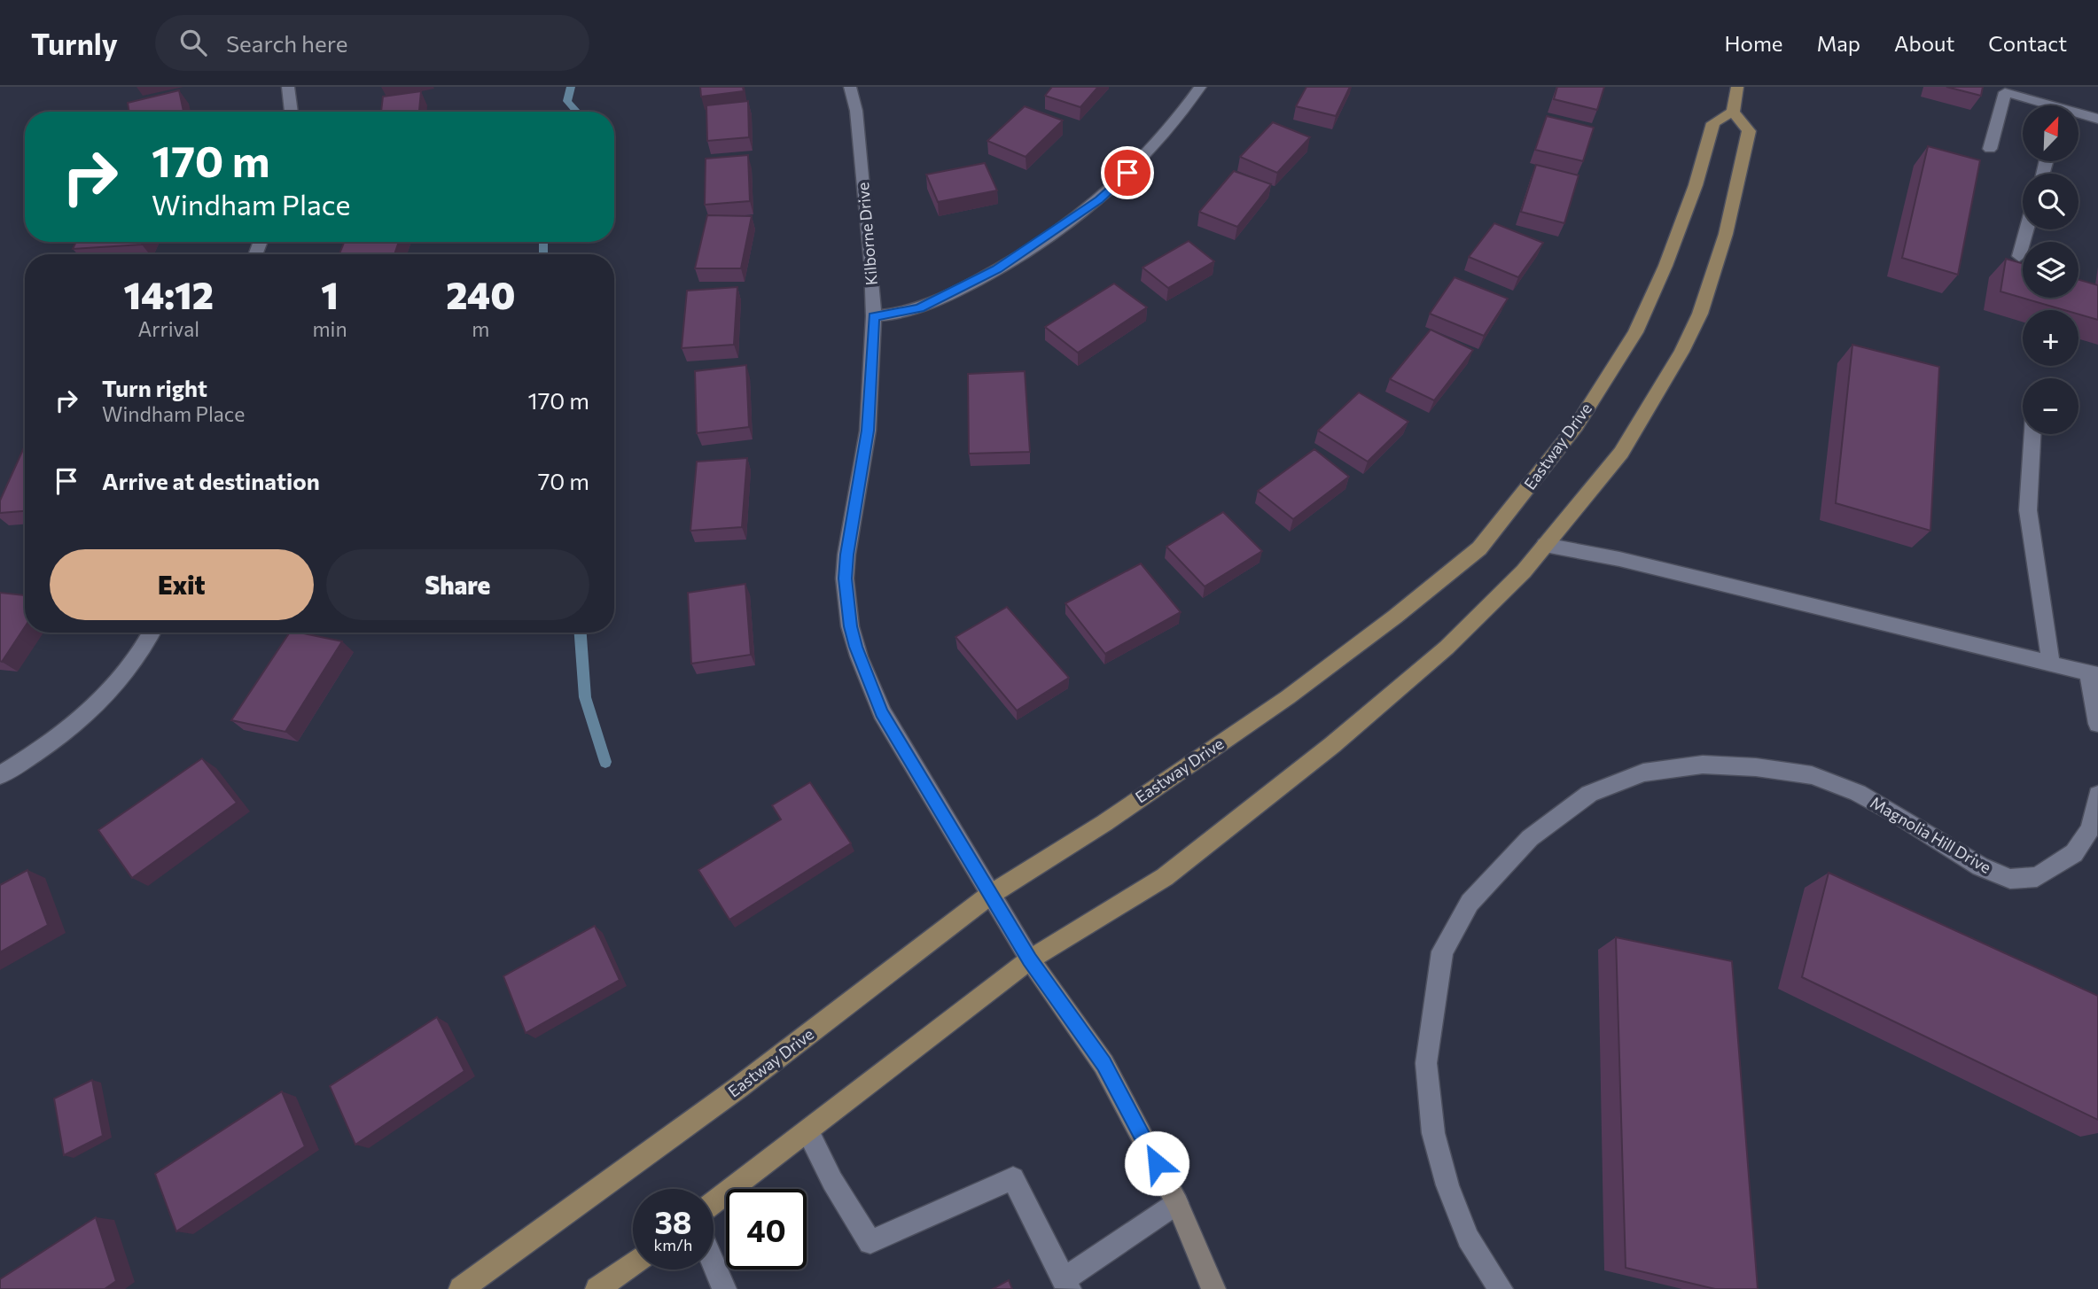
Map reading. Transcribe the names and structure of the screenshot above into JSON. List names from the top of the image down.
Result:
{
  "streets": {
    "main road": ["Eastway Drive"],
    "street": ["Kilborne Drive", "Magnolia Hill Drive"]
  },
  "crossings": [
    ["Kilborne Drive", "Eastway Drive"]
  ],
  "north": "top right",
  "page": {
    "header": "Turnly",
    "search": "Search here",
    "nav": [
      "Home",
      "Map",
      "About",
      "Contact"
    ],
    "map_buttons": ["+", "−"],
    "turn": ["170 m", "Windham Place"],
    "eta": [
      "14:12",
      "Arrival",
      "1",
      "min",
      "240",
      "m"
    ],
    "list": [
      {
        "name": "Turn right",
        "note": "Windham Place",
        "value": "170 m"
      },
      {
        "name": "Arrive at destination",
        "value": "70 m"
      }
    ],
    "buttons": ["Exit", "Share"],
    "speed": "38 km/h",
    "limit": "40"
  }
}
